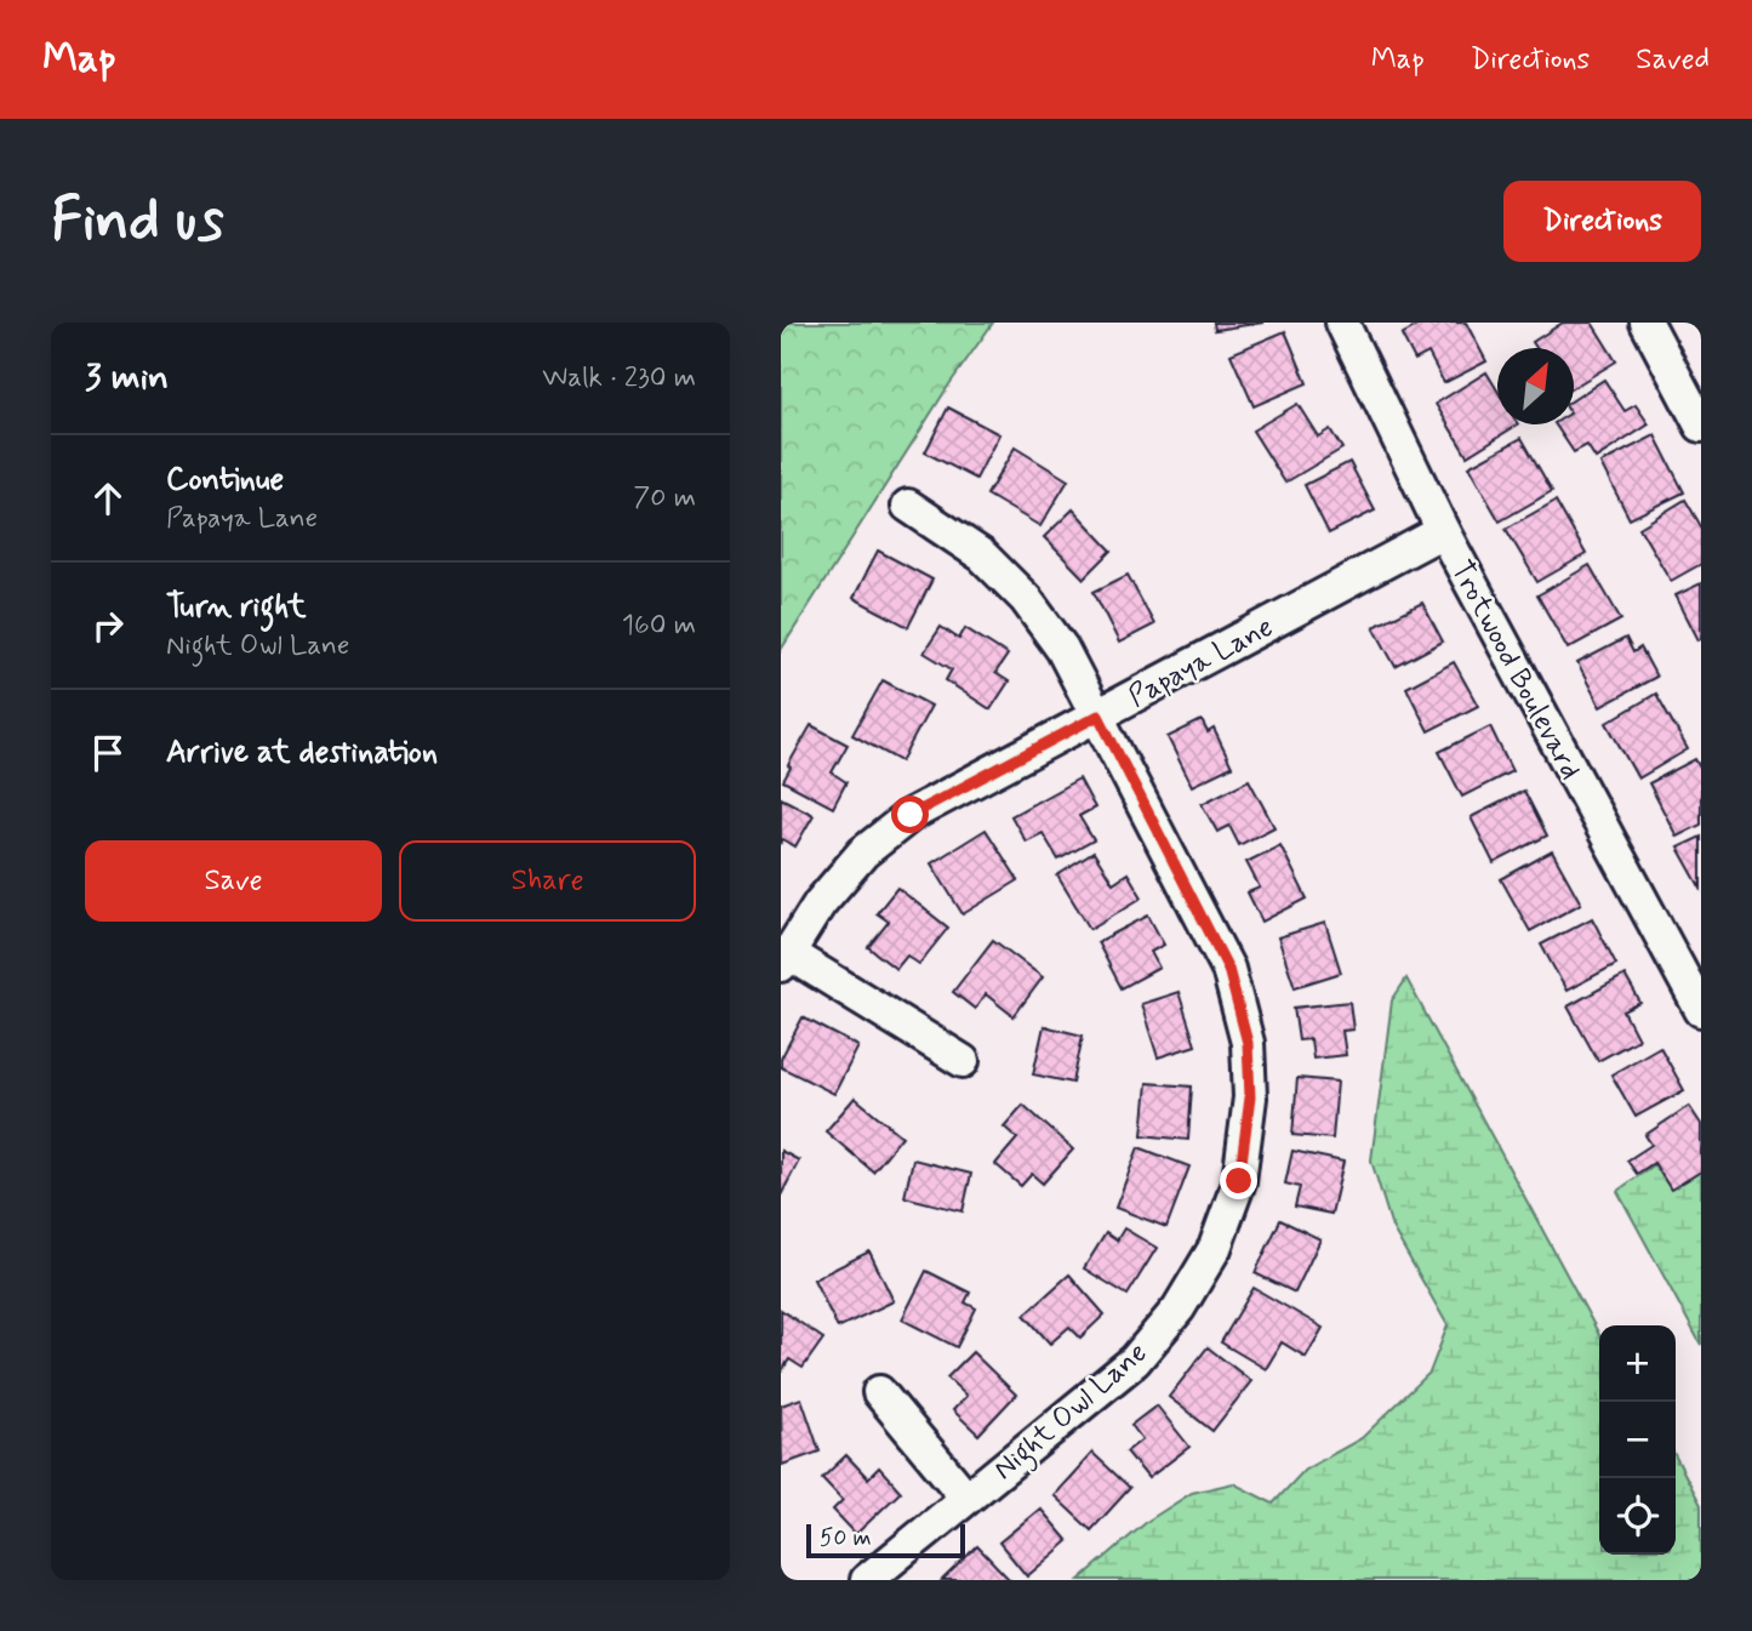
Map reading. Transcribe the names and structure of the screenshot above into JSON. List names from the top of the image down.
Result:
{
  "streets": {
    "street": ["Papaya Lane", "Trotwood Boulevard", "Night Owl Lane"]
  },
  "crossings": [
    ["Papaya Lane", "Trotwood Boulevard"],
    ["Papaya Lane", "Night Owl Lane"]
  ],
  "scale_bar": "50 m",
  "north": "top right",
  "page": {
    "header": "Map",
    "nav": ["Map", "Directions", "Saved"],
    "buttons": [
      "Directions",
      ["Save", "Share"]
    ],
    "title": "Find us",
    "heading": ["3 min", "Walk · 230 m"],
    "list": [
      ["Continue", "Papaya Lane", "70 m"],
      ["Turn right", "Night Owl Lane", "160 m"],
      "Arrive at destination"
    ],
    "map_buttons": ["+", "−"],
    "scale": "50 m"
  }
}
